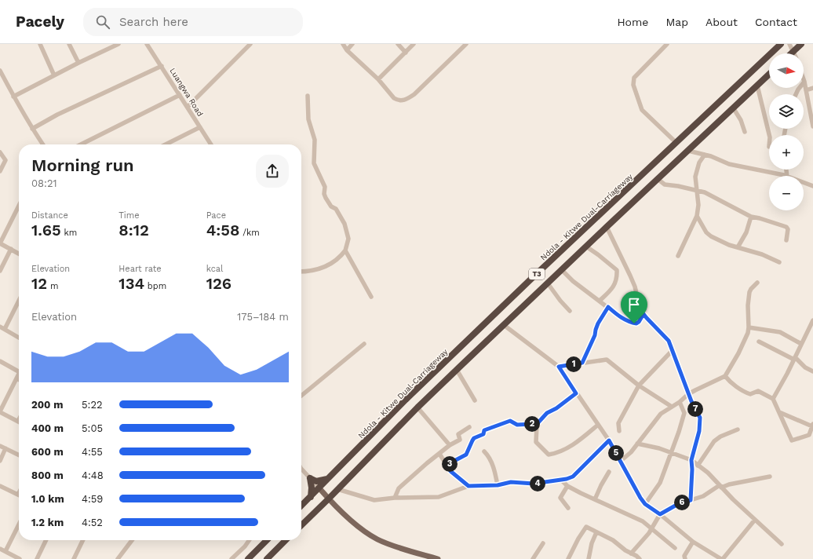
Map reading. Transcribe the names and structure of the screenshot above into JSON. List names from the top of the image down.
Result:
{
  "streets": {
    "highway": ["Ndola - Kitwe Dual-Carriageway", "T3"],
    "street": ["Luangwa Road"]
  },
  "north": "right",
  "page": {
    "header": "Pacely",
    "search": "Search here",
    "nav": [
      "Home",
      "Map",
      "About",
      "Contact"
    ],
    "map_buttons": ["+", "−"],
    "heading": ["Morning run", "08:21"],
    "stats": [
      ["Distance", "1.65 km"],
      ["Time", "8:12"],
      ["Pace", "4:58 /km"],
      ["Elevation", "12 m"],
      ["Heart rate", "134 bpm"],
      ["kcal", "126"]
    ],
    "chart": ["Elevation", "175–184 m"],
    "pins": [
      "1",
      "7",
      "2",
      "5",
      "3",
      "4",
      "6"
    ],
    "list": [
      {
        "name": "200 m",
        "note": "5:22"
      },
      {
        "name": "400 m",
        "note": "5:05"
      },
      {
        "name": "600 m",
        "note": "4:55"
      },
      {
        "name": "800 m",
        "note": "4:48"
      },
      {
        "name": "1.0 km",
        "note": "4:59"
      },
      {
        "name": "1.2 km",
        "note": "4:52"
      }
    ]
  }
}
